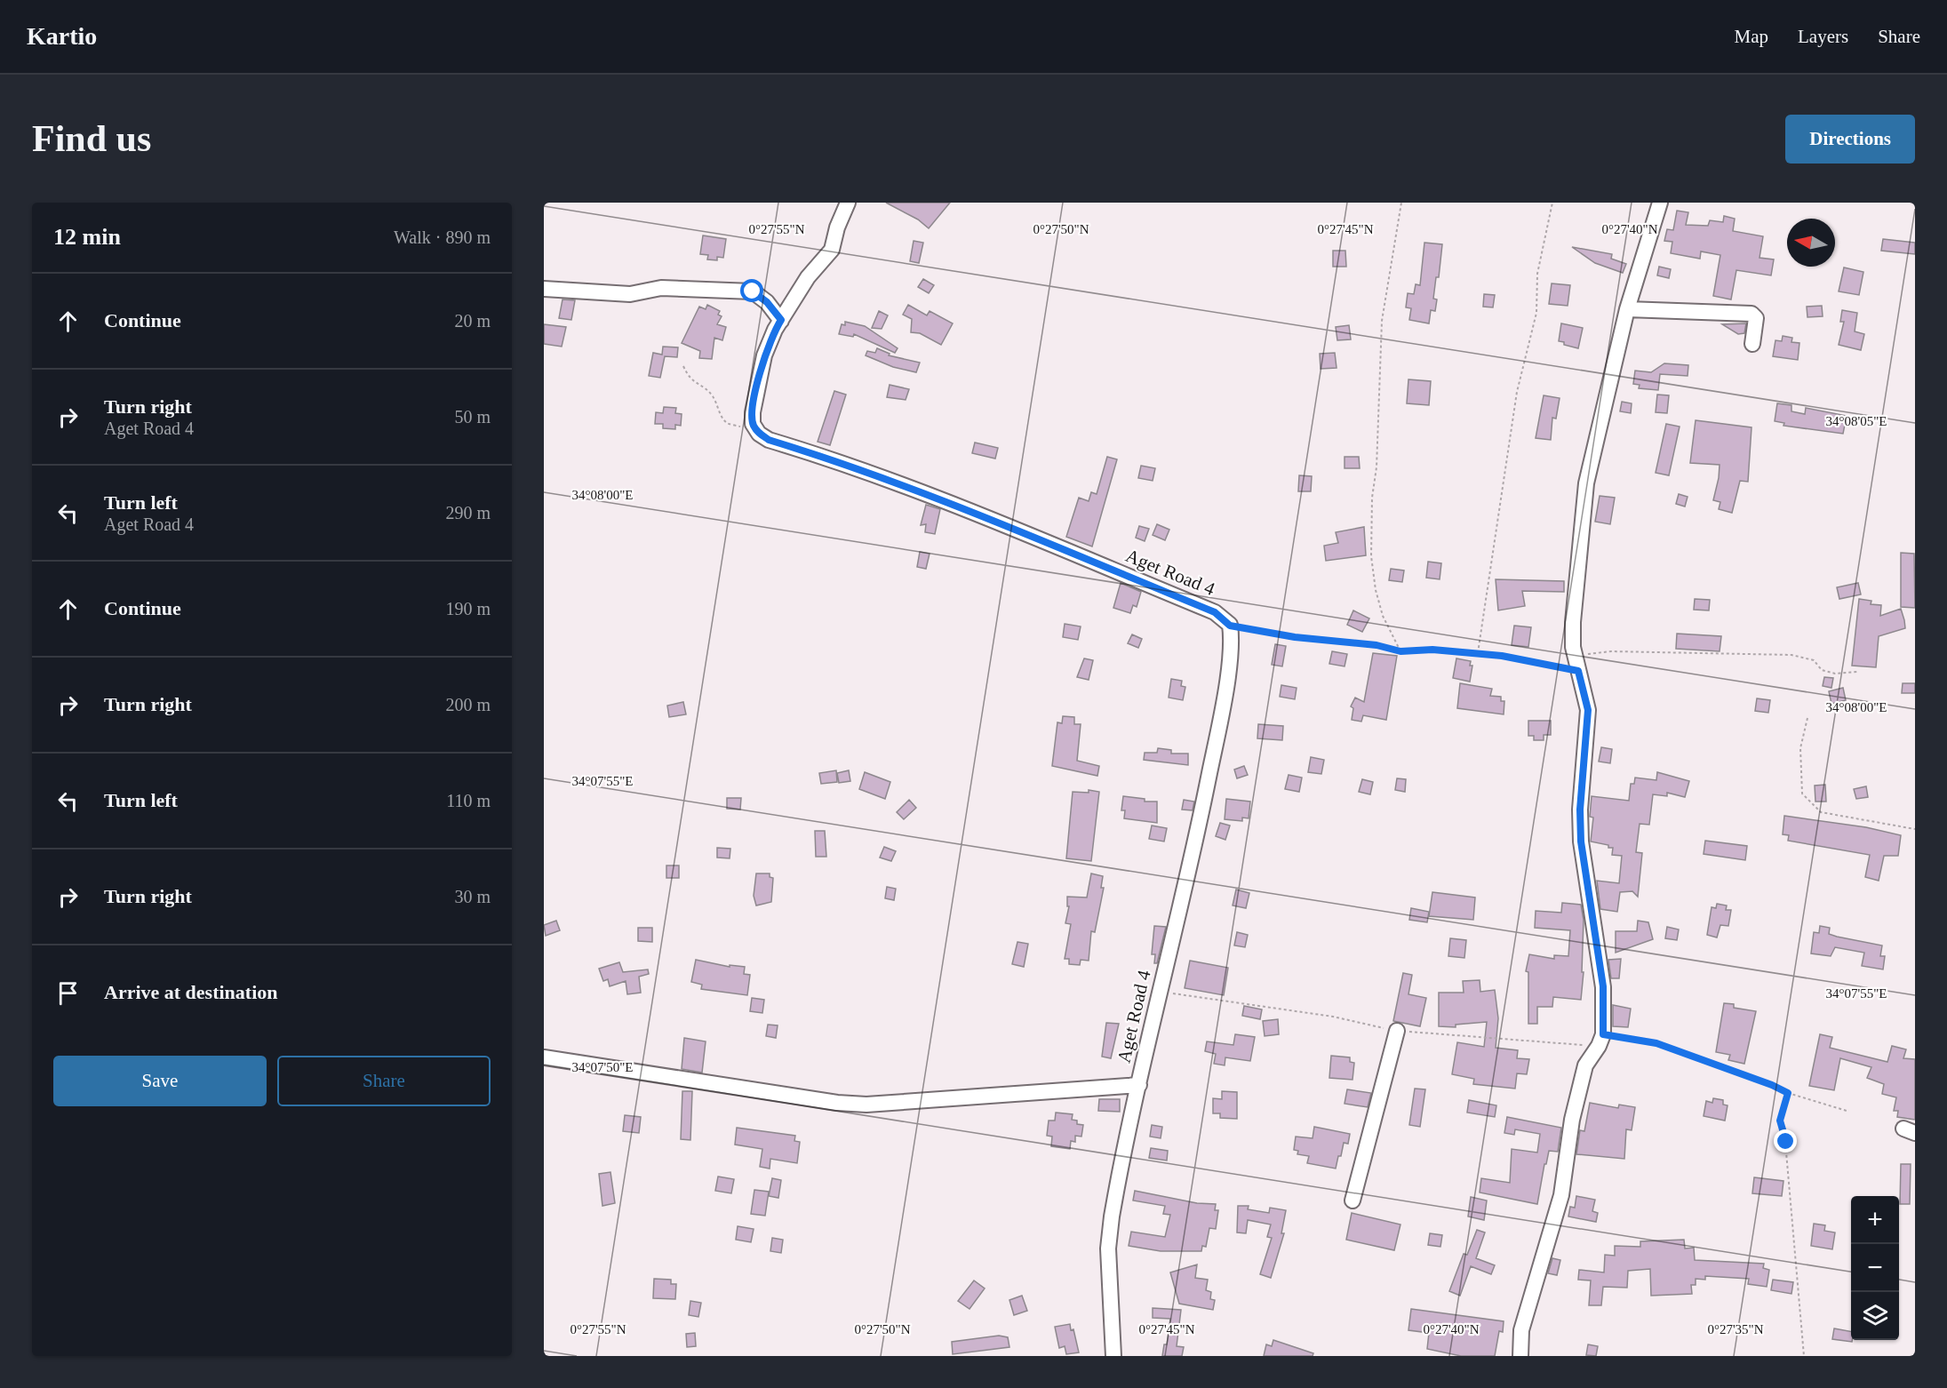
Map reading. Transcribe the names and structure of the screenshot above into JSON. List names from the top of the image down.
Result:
{
  "streets": {
    "street": ["Aget Road 4"]
  },
  "north": "left",
  "page": {
    "header": "Kartio",
    "nav": ["Map", "Layers", "Share"],
    "buttons": [
      "Directions",
      ["Save", "Share"]
    ],
    "title": "Find us",
    "heading": ["12 min", "Walk · 890 m"],
    "list": [
      ["Continue", "20 m"],
      ["Turn right", "Aget Road 4", "50 m"],
      ["Turn left", "Aget Road 4", "290 m"],
      ["Continue", "190 m"],
      ["Turn right", "200 m"],
      ["Turn left", "110 m"],
      ["Turn right", "30 m"],
      "Arrive at destination"
    ],
    "map_buttons": ["+", "−"]
  },
  "coordinates": [
    "0°27'55\"N",
    "0°27'50\"N",
    "0°27'45\"N",
    "0°27'40\"N",
    "34°08'05\"E",
    "34°08'00\"E",
    "34°07'55\"E",
    "34°07'50\"E",
    "0°27'35\"N"
  ]
}
